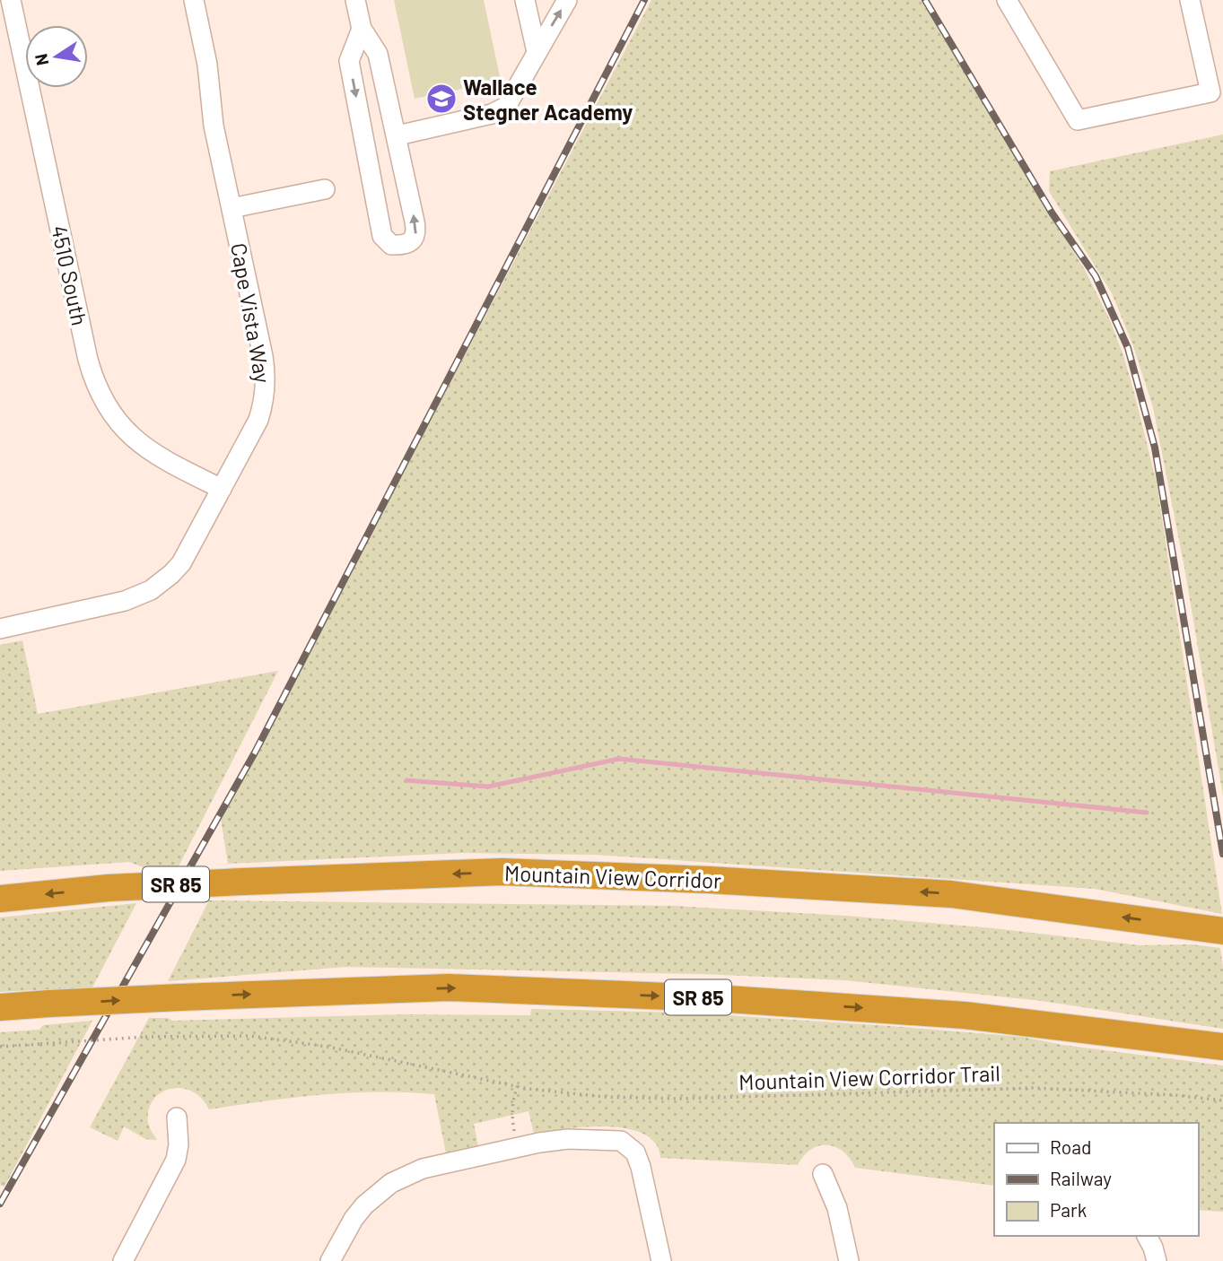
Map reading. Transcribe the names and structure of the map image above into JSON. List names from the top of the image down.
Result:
{
  "streets": {
    "highway": ["Mountain View Corridor", "SR 85"],
    "street": ["4510 South", "Cape Vista Way"],
    "path": ["Mountain View Corridor Trail"]
  },
  "crossings": [
    ["4510 South", "Cape Vista Way"]
  ],
  "places": {
    "school or university": ["Wallace Stegner Academy"]
  },
  "legend": ["Road", "Railway", "Park"],
  "north": "left"
}
